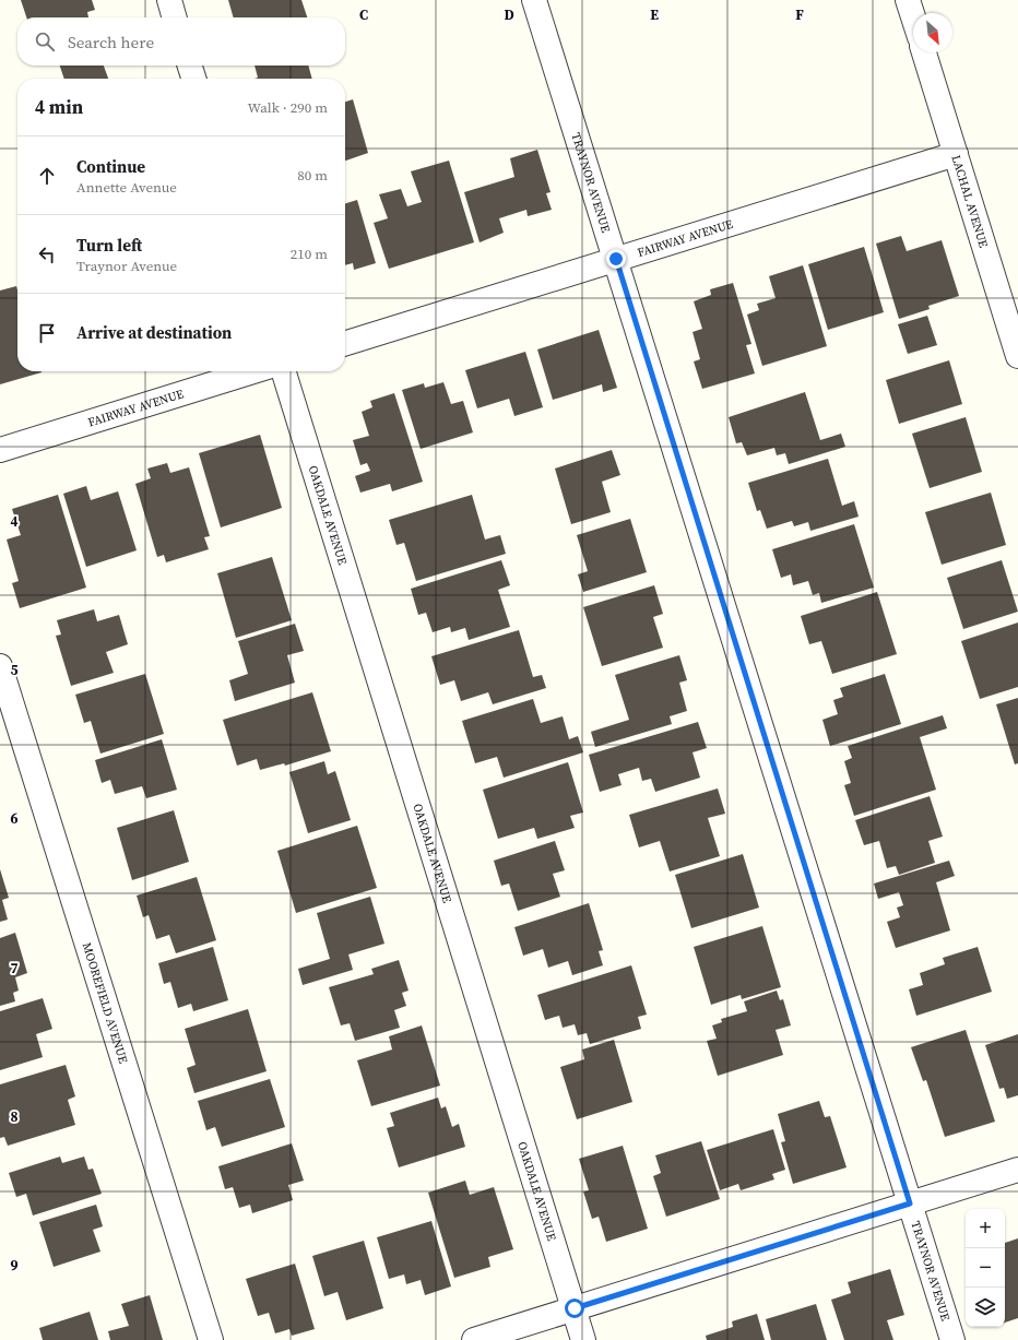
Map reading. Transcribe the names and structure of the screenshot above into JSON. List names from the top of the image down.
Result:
{
  "streets": {
    "street": [
      "TRAYNOR AVENUE",
      "LACHAL AVENUE",
      "FAIRWAY AVENUE",
      "OAKDALE AVENUE",
      "MOOREFIELD AVENUE"
    ]
  },
  "crossings": [
    ["TRAYNOR AVENUE", "FAIRWAY AVENUE"],
    ["LACHAL AVENUE", "FAIRWAY AVENUE"]
  ],
  "north": "bottom right",
  "page": {
    "search": "Search here",
    "heading": ["4 min", "Walk · 290 m"],
    "list": [
      ["Continue", "Annette Avenue", "80 m"],
      ["Turn left", "Traynor Avenue", "210 m"],
      "Arrive at destination"
    ],
    "map_buttons": ["+", "−"]
  },
  "grid": {
    "columns": [
      "C",
      "D",
      "E",
      "F"
    ],
    "rows": [
      "4",
      "5",
      "6",
      "7",
      "8",
      "9"
    ]
  }
}
